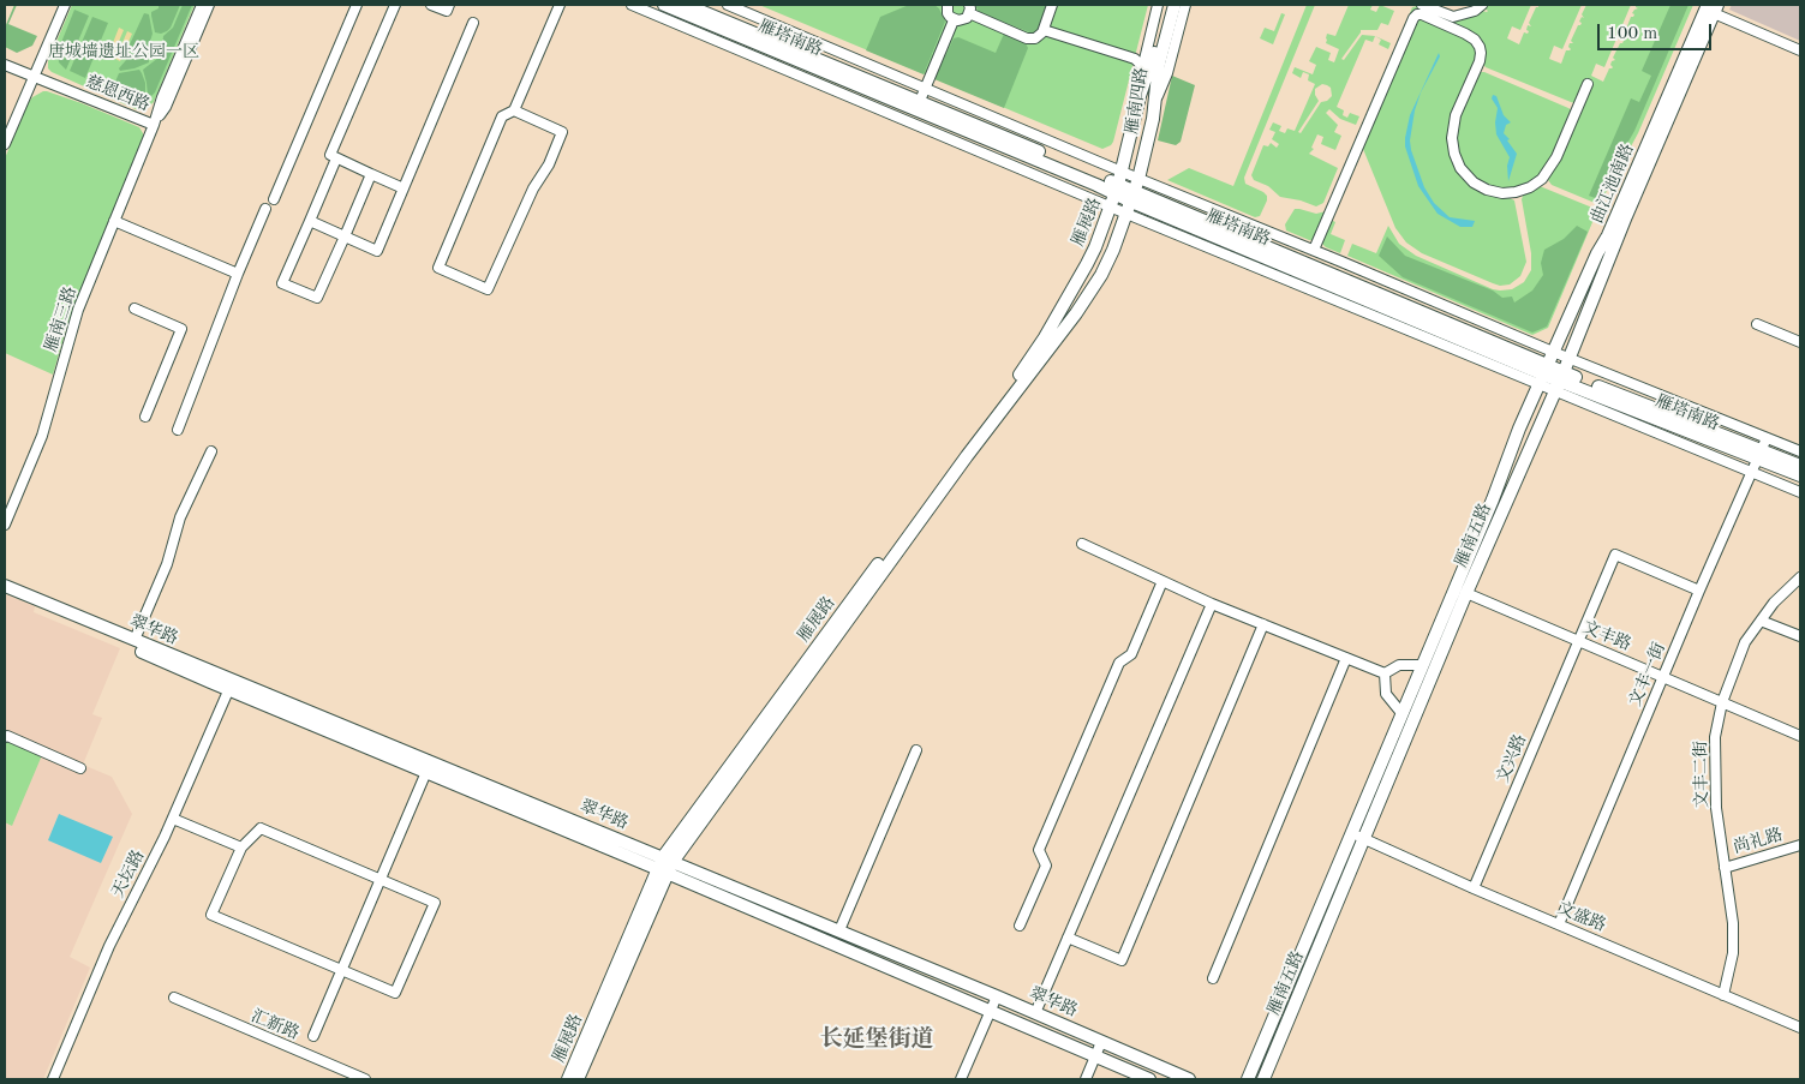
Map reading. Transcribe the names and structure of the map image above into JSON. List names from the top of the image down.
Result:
{
  "streets": {
    "main road": [
      "雁塔南路",
      "雁南四路",
      "曲江池南路",
      "雁展路",
      "雁南五路",
      "翠华路"
    ],
    "street": [
      "慈恩西路",
      "雁南三路",
      "文丰路",
      "文丰一街",
      "文兴路",
      "文丰二街",
      "尚礼路",
      "天坛路",
      "文盛路",
      "汇新路"
    ]
  },
  "crossings": [
    ["雁塔南路", "雁南四路"],
    ["雁塔南路", "曲江池南路"],
    ["雁塔南路", "雁展路"],
    ["雁塔南路", "雁南五路"],
    ["雁塔南路", "文丰一街"],
    ["慈恩西路", "雁南三路"],
    ["雁南四路", "雁展路"],
    ["曲江池南路", "雁南五路"],
    ["雁展路", "翠华路"],
    ["雁南五路", "文丰路"],
    ["雁南五路", "文盛路"],
    ["翠华路", "天坛路"],
    ["文丰路", "文丰一街"],
    ["文丰路", "文兴路"],
    ["文丰路", "文丰二街"],
    ["文丰一街", "文兴路"],
    ["文丰一街", "文盛路"],
    ["文兴路", "文盛路"],
    ["文丰二街", "尚礼路"],
    ["文丰二街", "文盛路"]
  ],
  "districts": ["长延堡街道"],
  "parks": ["唐城墙遗址公园一区"],
  "scale_bar": "100 m"
}
